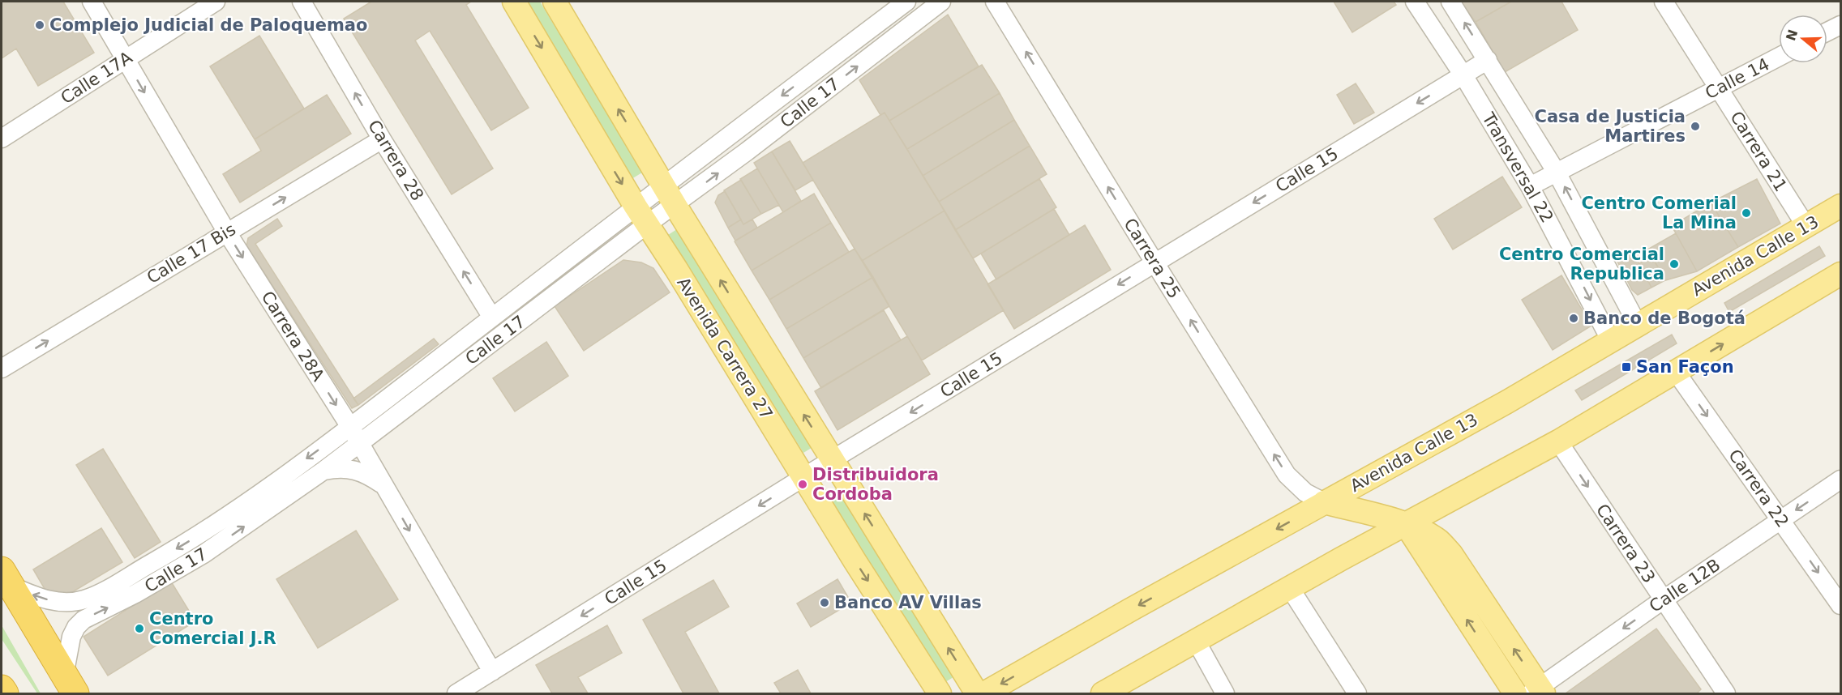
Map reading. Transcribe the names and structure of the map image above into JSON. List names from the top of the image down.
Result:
{
  "streets": {
    "main road": ["Avenida Calle 13", "Avenida Carrera 27"],
    "street": [
      "Calle 17A",
      "Calle 14",
      "Calle 17",
      "Carrera 21",
      "Carrera 28",
      "Transversal 22",
      "Calle 15",
      "Calle 17 Bis",
      "Carrera 25",
      "Carrera 28A",
      "Carrera 22",
      "Carrera 23",
      "Calle 12B"
    ]
  },
  "crossings": [
    ["Calle 17A", "Carrera 28A"],
    ["Calle 14", "Carrera 21"],
    ["Calle 14", "Transversal 22"],
    ["Calle 17", "Carrera 28"],
    ["Calle 17", "Carrera 28A"],
    ["Calle 17", "Avenida Carrera 27"],
    ["Carrera 21", "Avenida Calle 13"],
    ["Carrera 28", "Calle 17 Bis"],
    ["Transversal 22", "Calle 15"],
    ["Transversal 22", "Avenida Calle 13"],
    ["Calle 15", "Carrera 25"],
    ["Calle 15", "Carrera 28A"],
    ["Calle 15", "Avenida Carrera 27"],
    ["Calle 17 Bis", "Carrera 28A"],
    ["Avenida Calle 13", "Carrera 25"],
    ["Carrera 22", "Calle 12B"],
    ["Carrera 23", "Calle 12B"]
  ],
  "one_way": [
    "Carrera 28",
    "Calle 15",
    "Calle 17 Bis",
    "Carrera 25",
    "Carrera 28A",
    "Carrera 22",
    "Carrera 23",
    "Calle 12B"
  ],
  "places": {
    "other": [
      "Complejo Judicial de Paloquemao",
      "Casa de Justicia Martires",
      "Centro Comerial La Mina",
      "Centro Comercial Republica",
      "Banco de Bogotá",
      "Distribuidora Cordoba",
      "Banco AV Villas",
      "Centro Comercial J.R"
    ],
    "transit": ["San Façon"]
  },
  "north": "left"
}
